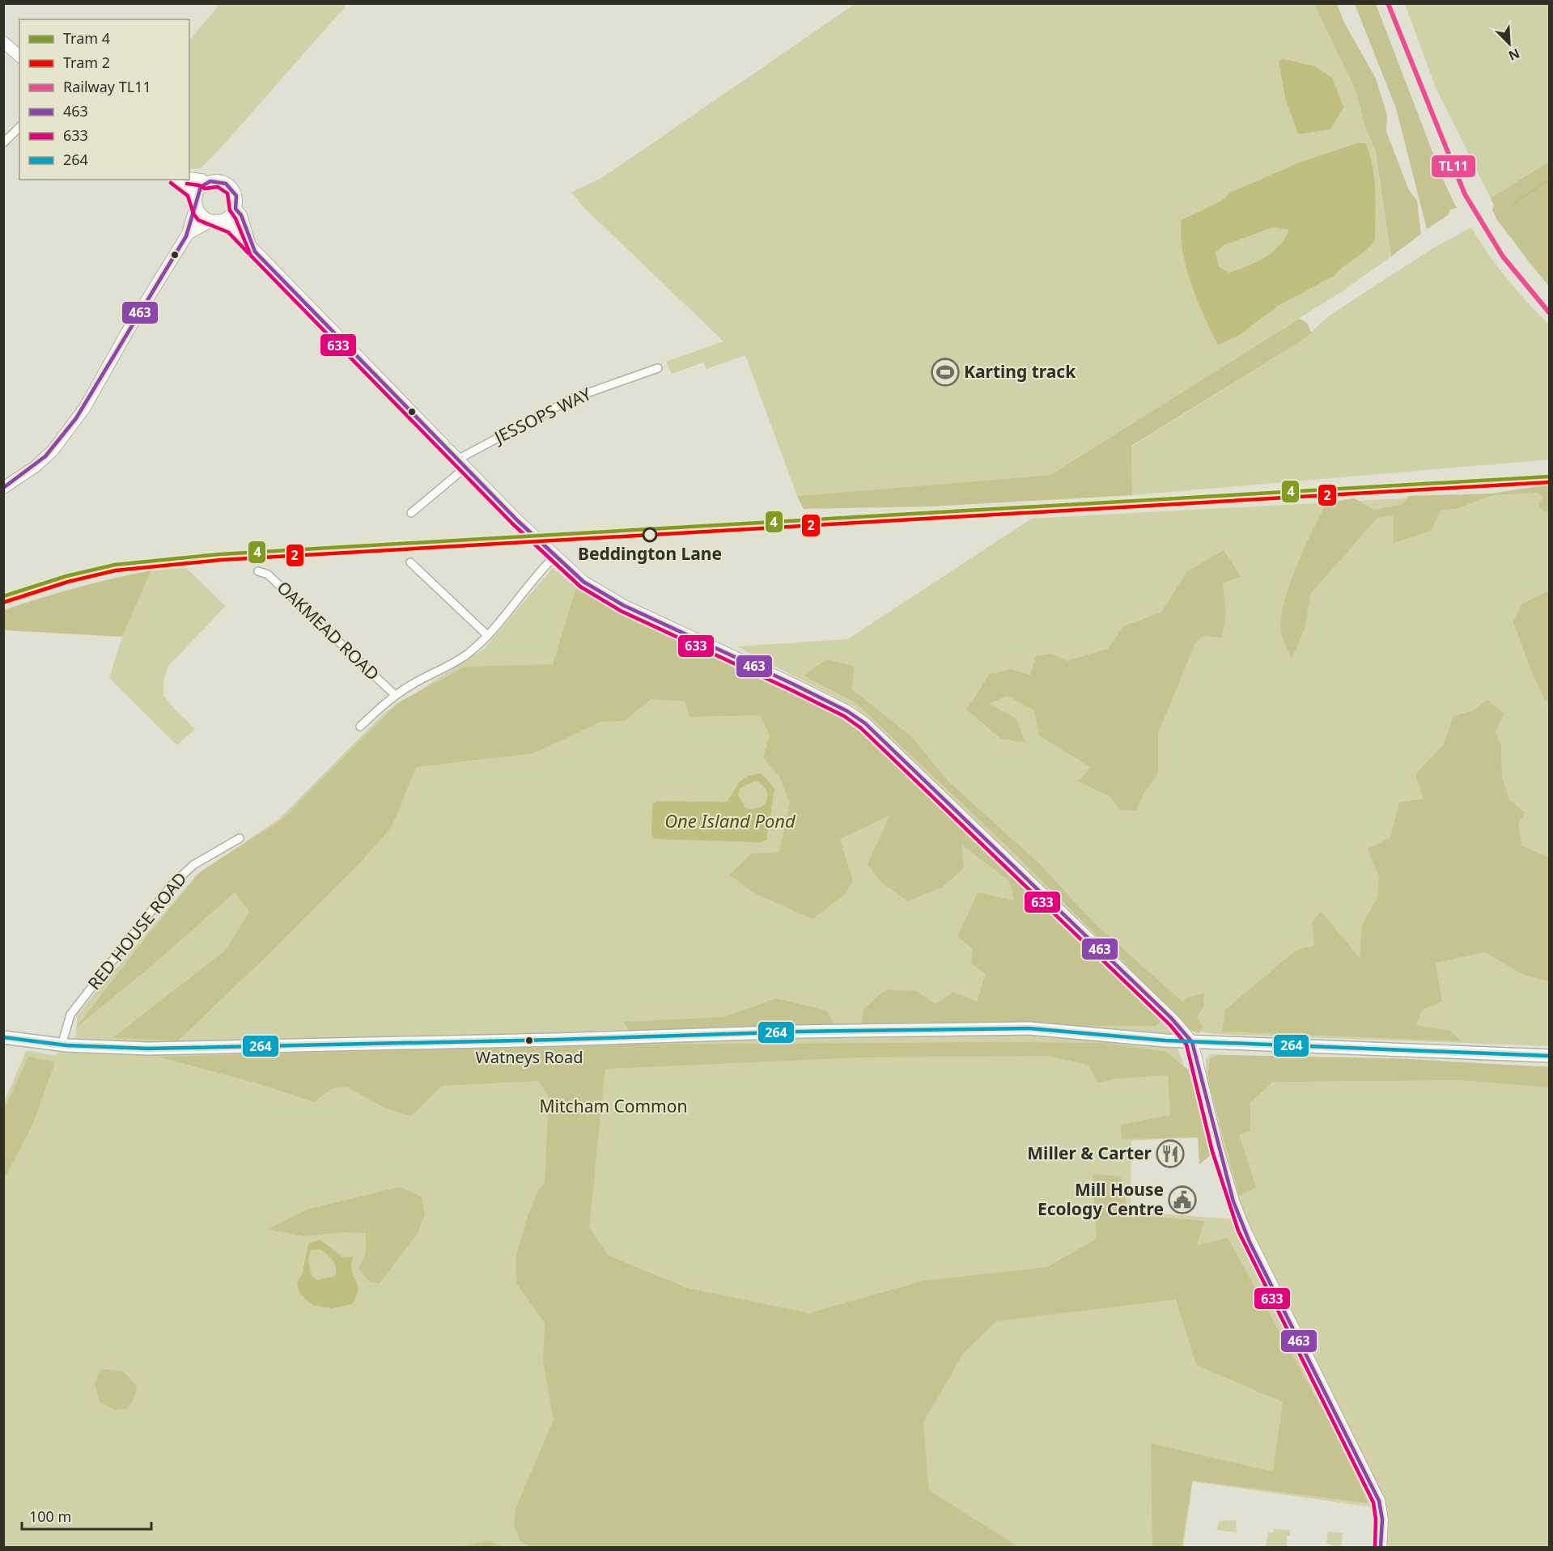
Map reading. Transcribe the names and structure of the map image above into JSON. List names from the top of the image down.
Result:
{
  "streets": {
    "street": ["JESSOPS WAY", "OAKMEAD ROAD", "RED HOUSE ROAD"]
  },
  "water": ["One Island Pond"],
  "parks": ["Mitcham Common"],
  "places": {
    "sports": ["Karting track"],
    "other": ["Beddington Lane", "Watneys Road"],
    "restaurant": ["Miller & Carter"],
    "public building": ["Mill House Ecology Centre"]
  },
  "lines": [
    "rail line TL11",
    "transit line 463",
    "transit line 633",
    "tram line 4",
    "tram line 2",
    "transit line 264"
  ],
  "legend": [
    "Tram 4",
    "Tram 2",
    "Railway TL11",
    "463",
    "633",
    "264"
  ],
  "scale_bar": "100 m",
  "north": "bottom right"
}
